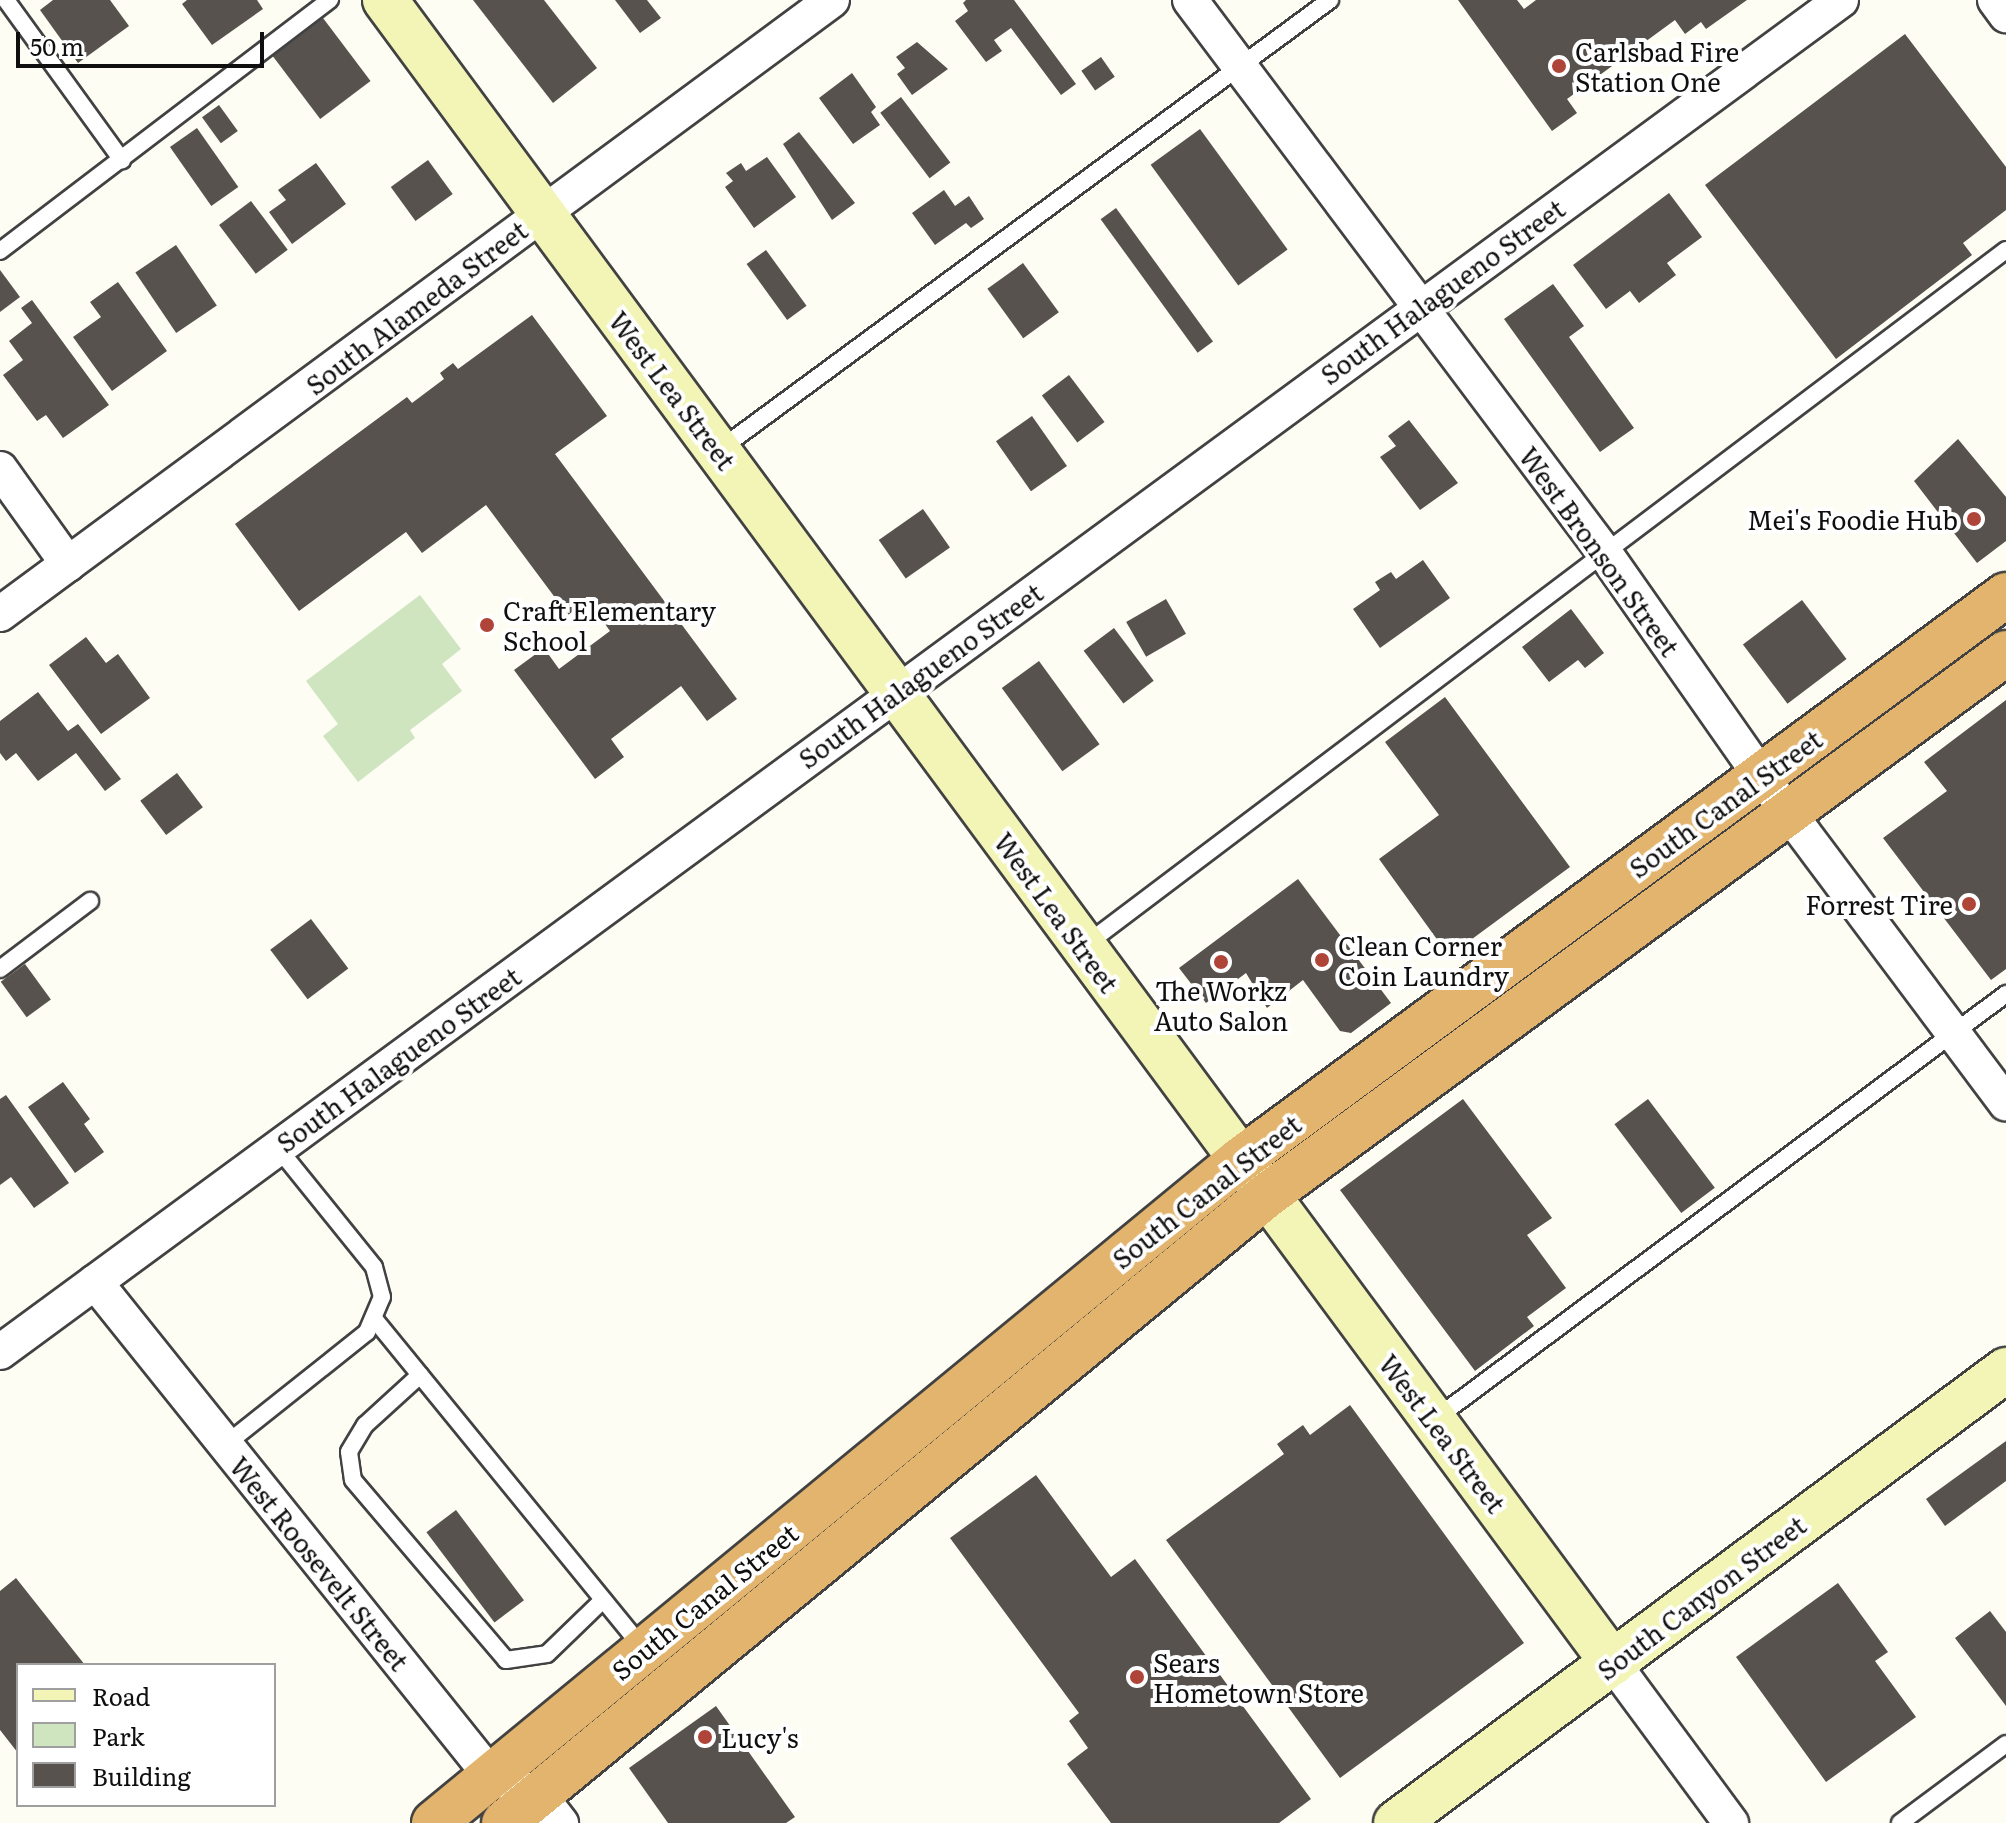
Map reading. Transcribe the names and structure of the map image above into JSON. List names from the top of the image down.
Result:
{
  "streets": {
    "highway": ["South Canal Street"],
    "main road": ["West Lea Street", "South Canyon Street"],
    "street": [
      "South Halagueno Street",
      "South Alameda Street",
      "West Bronson Street",
      "West Roosevelt Street"
    ]
  },
  "crossings": [
    ["South Halagueno Street", "West Lea Street"],
    ["South Halagueno Street", "West Bronson Street"],
    ["South Halagueno Street", "West Roosevelt Street"],
    ["South Alameda Street", "West Lea Street"],
    ["West Lea Street", "South Canal Street"],
    ["West Lea Street", "South Canyon Street"],
    ["West Bronson Street", "South Canal Street"],
    ["South Canal Street", "West Roosevelt Street"]
  ],
  "places": [
    "Carlsbad Fire Station One",
    "Mei's Foodie Hub",
    "Craft Elementary School",
    "Forrest Tire",
    "Clean Corner Coin Laundry",
    "The Workz Auto Salon",
    "Sears Hometown Store",
    "Lucy's"
  ],
  "legend": ["Road", "Park", "Building"],
  "scale_bar": "50 m"
}
